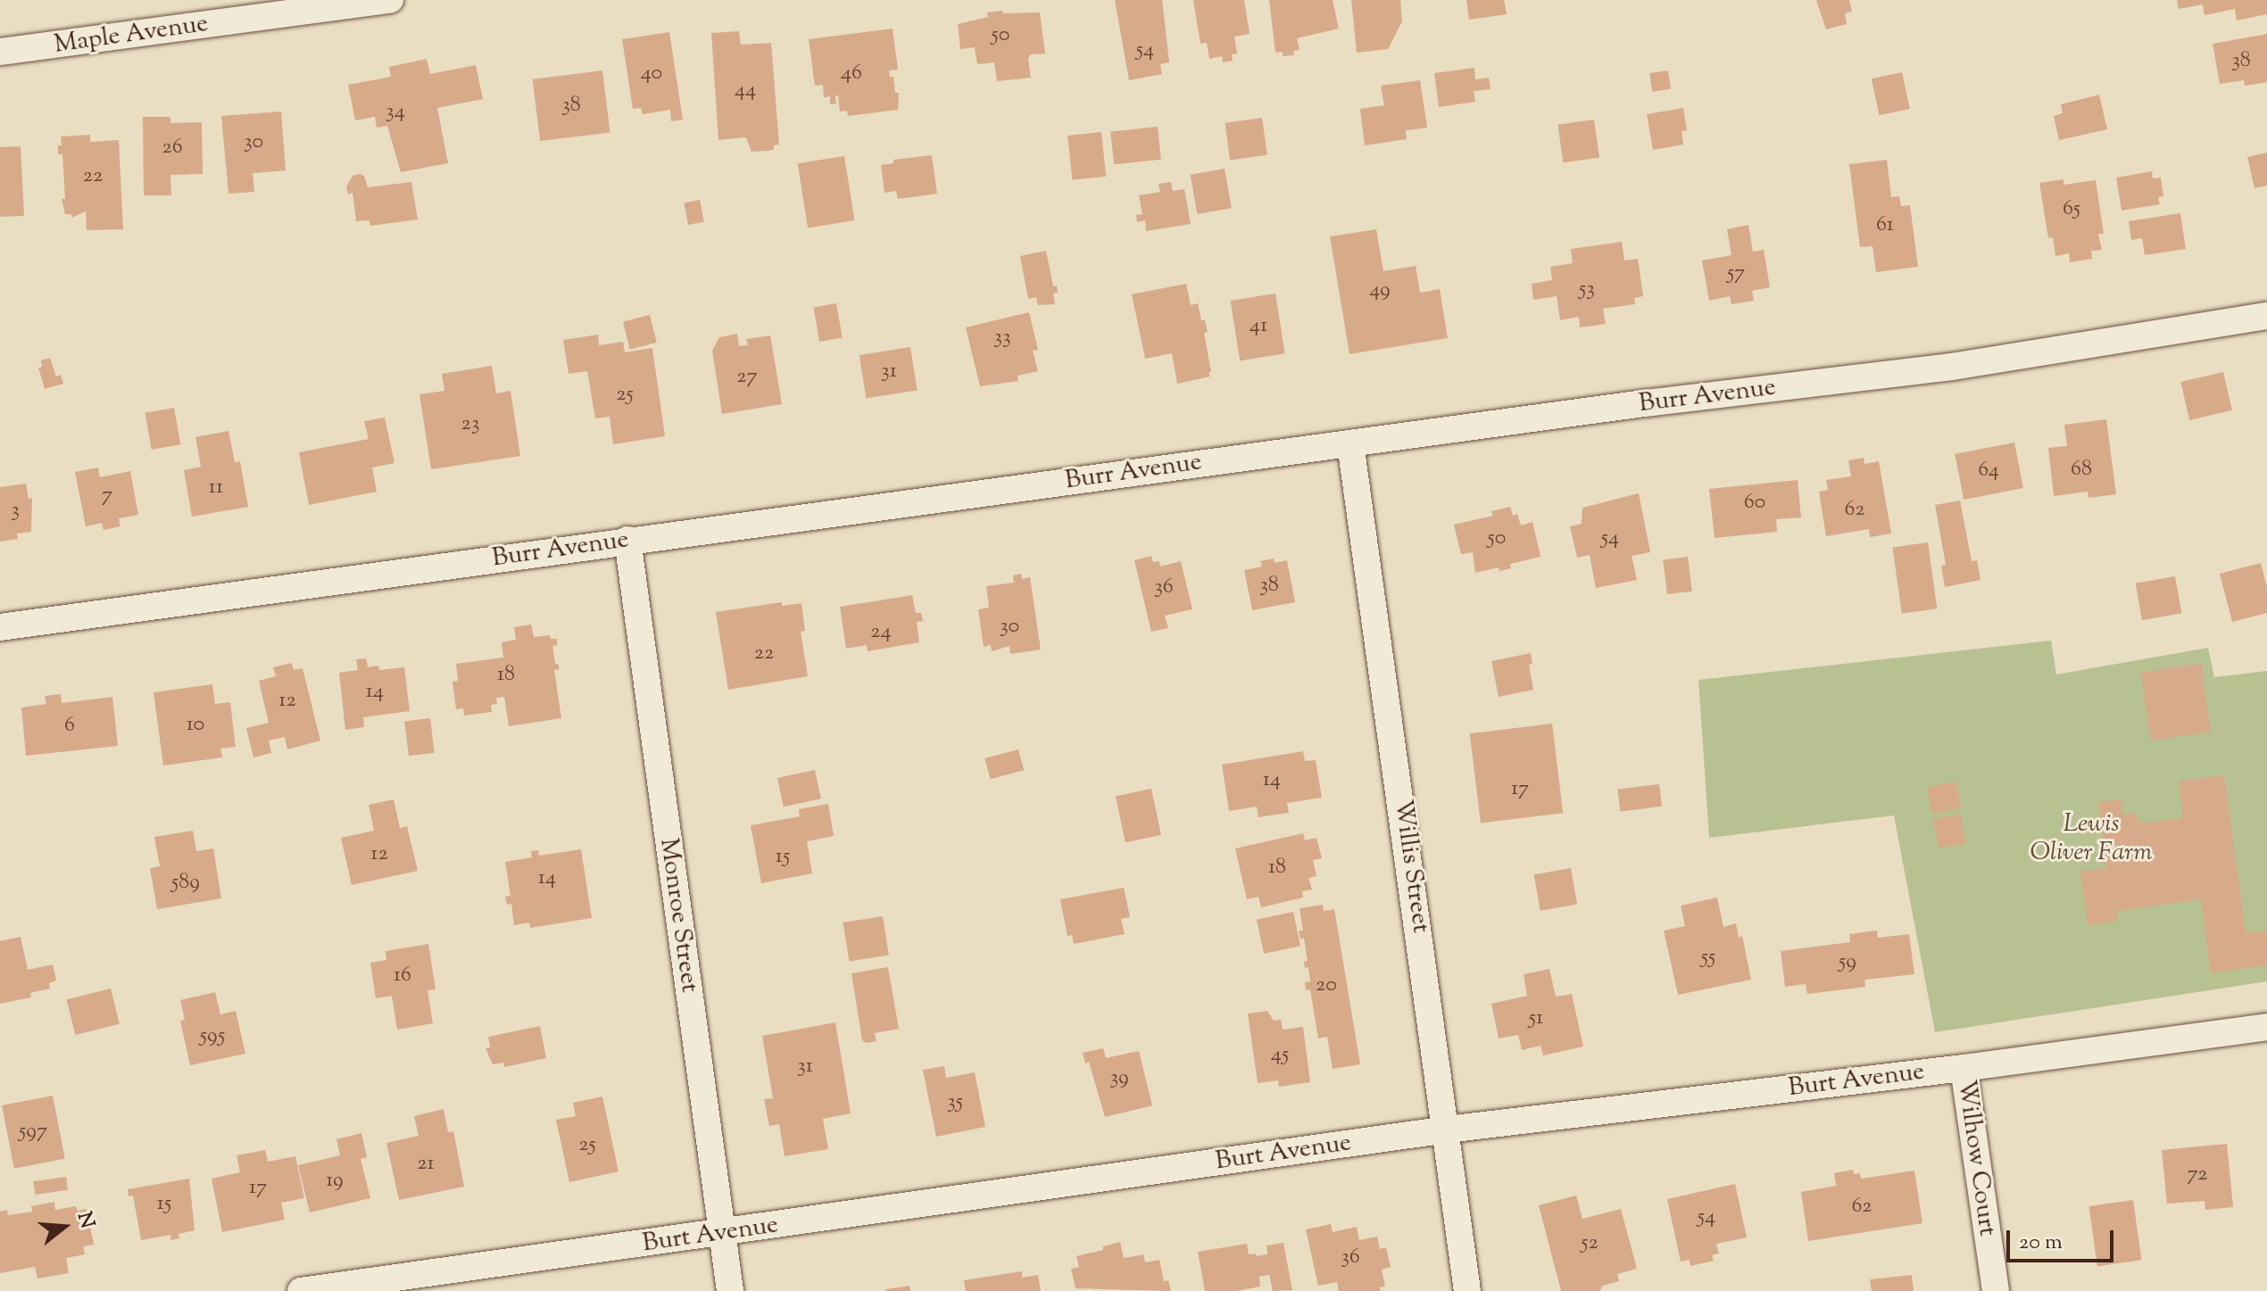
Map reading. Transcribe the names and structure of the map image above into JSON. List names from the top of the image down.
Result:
{
  "streets": {
    "street": [
      "Maple Avenue",
      "Burr Avenue",
      "Willis Street",
      "Monroe Street",
      "Burt Avenue",
      "Wilhow Court"
    ]
  },
  "crossings": [
    ["Burr Avenue", "Willis Street"],
    ["Burr Avenue", "Monroe Street"],
    ["Willis Street", "Burt Avenue"],
    ["Monroe Street", "Burt Avenue"],
    ["Burt Avenue", "Wilhow Court"]
  ],
  "parks": ["Lewis Oliver Farm"],
  "house_numbers": [
    "50",
    "54",
    "38",
    "40",
    "46",
    "44",
    "38",
    "34",
    "30",
    "26",
    "22",
    "65",
    "61",
    "57",
    "53",
    "49",
    "41",
    "33",
    "31",
    "27",
    "25",
    "23",
    "68",
    "64",
    "11",
    "7",
    "60",
    "62",
    "3",
    "50",
    "54",
    "38",
    "36",
    "30",
    "24",
    "22",
    "18",
    "14",
    "12",
    "10",
    "6",
    "14",
    "17",
    "12",
    "15",
    "18",
    "14",
    "589",
    "55",
    "59",
    "16",
    "20",
    "51",
    "595",
    "45",
    "31",
    "39",
    "35",
    "597",
    "25",
    "21",
    "72",
    "19",
    "17",
    "15",
    "62",
    "54",
    "52",
    "36"
  ],
  "scale_bar": "20 m",
  "north": "right"
}
